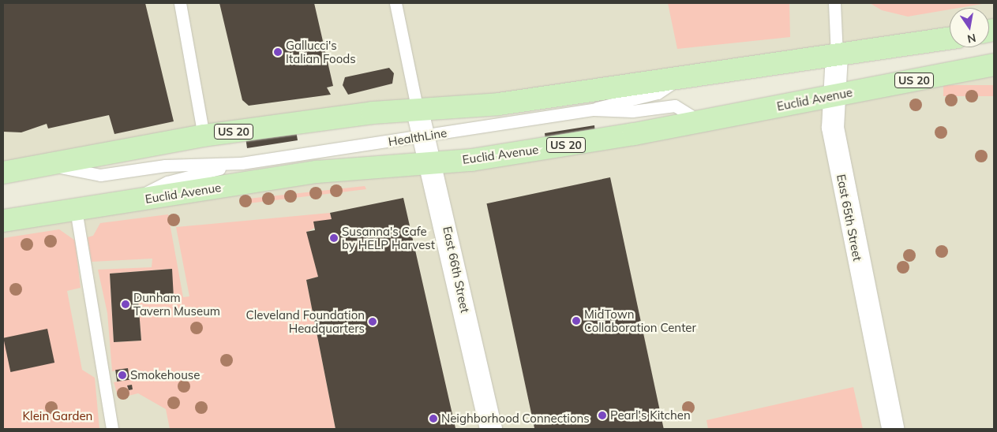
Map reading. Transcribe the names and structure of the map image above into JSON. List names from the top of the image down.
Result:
{
  "streets": {
    "main road": ["US 20", "Euclid Avenue"],
    "street": ["East 65th Street", "East 66th Street"],
    "lane": ["HealthLine"]
  },
  "crossings": [
    ["US 20", "HealthLine"],
    ["US 20", "East 65th Street"],
    ["US 20", "East 66th Street"],
    ["Euclid Avenue", "HealthLine"],
    ["Euclid Avenue", "East 65th Street"],
    ["Euclid Avenue", "East 66th Street"],
    ["HealthLine", "East 66th Street"]
  ],
  "parks": ["Klein Garden"],
  "places": [
    "Gallucci's Italian Foods",
    "Susanna's Cafe by HELP Harvest",
    "Dunham Tavern Museum",
    "MidTown Collaboration Center",
    "Cleveland Foundation Headquarters",
    "Smokehouse",
    "Pearl's Kitchen",
    "Neighborhood Connections"
  ],
  "north": "bottom"
}
